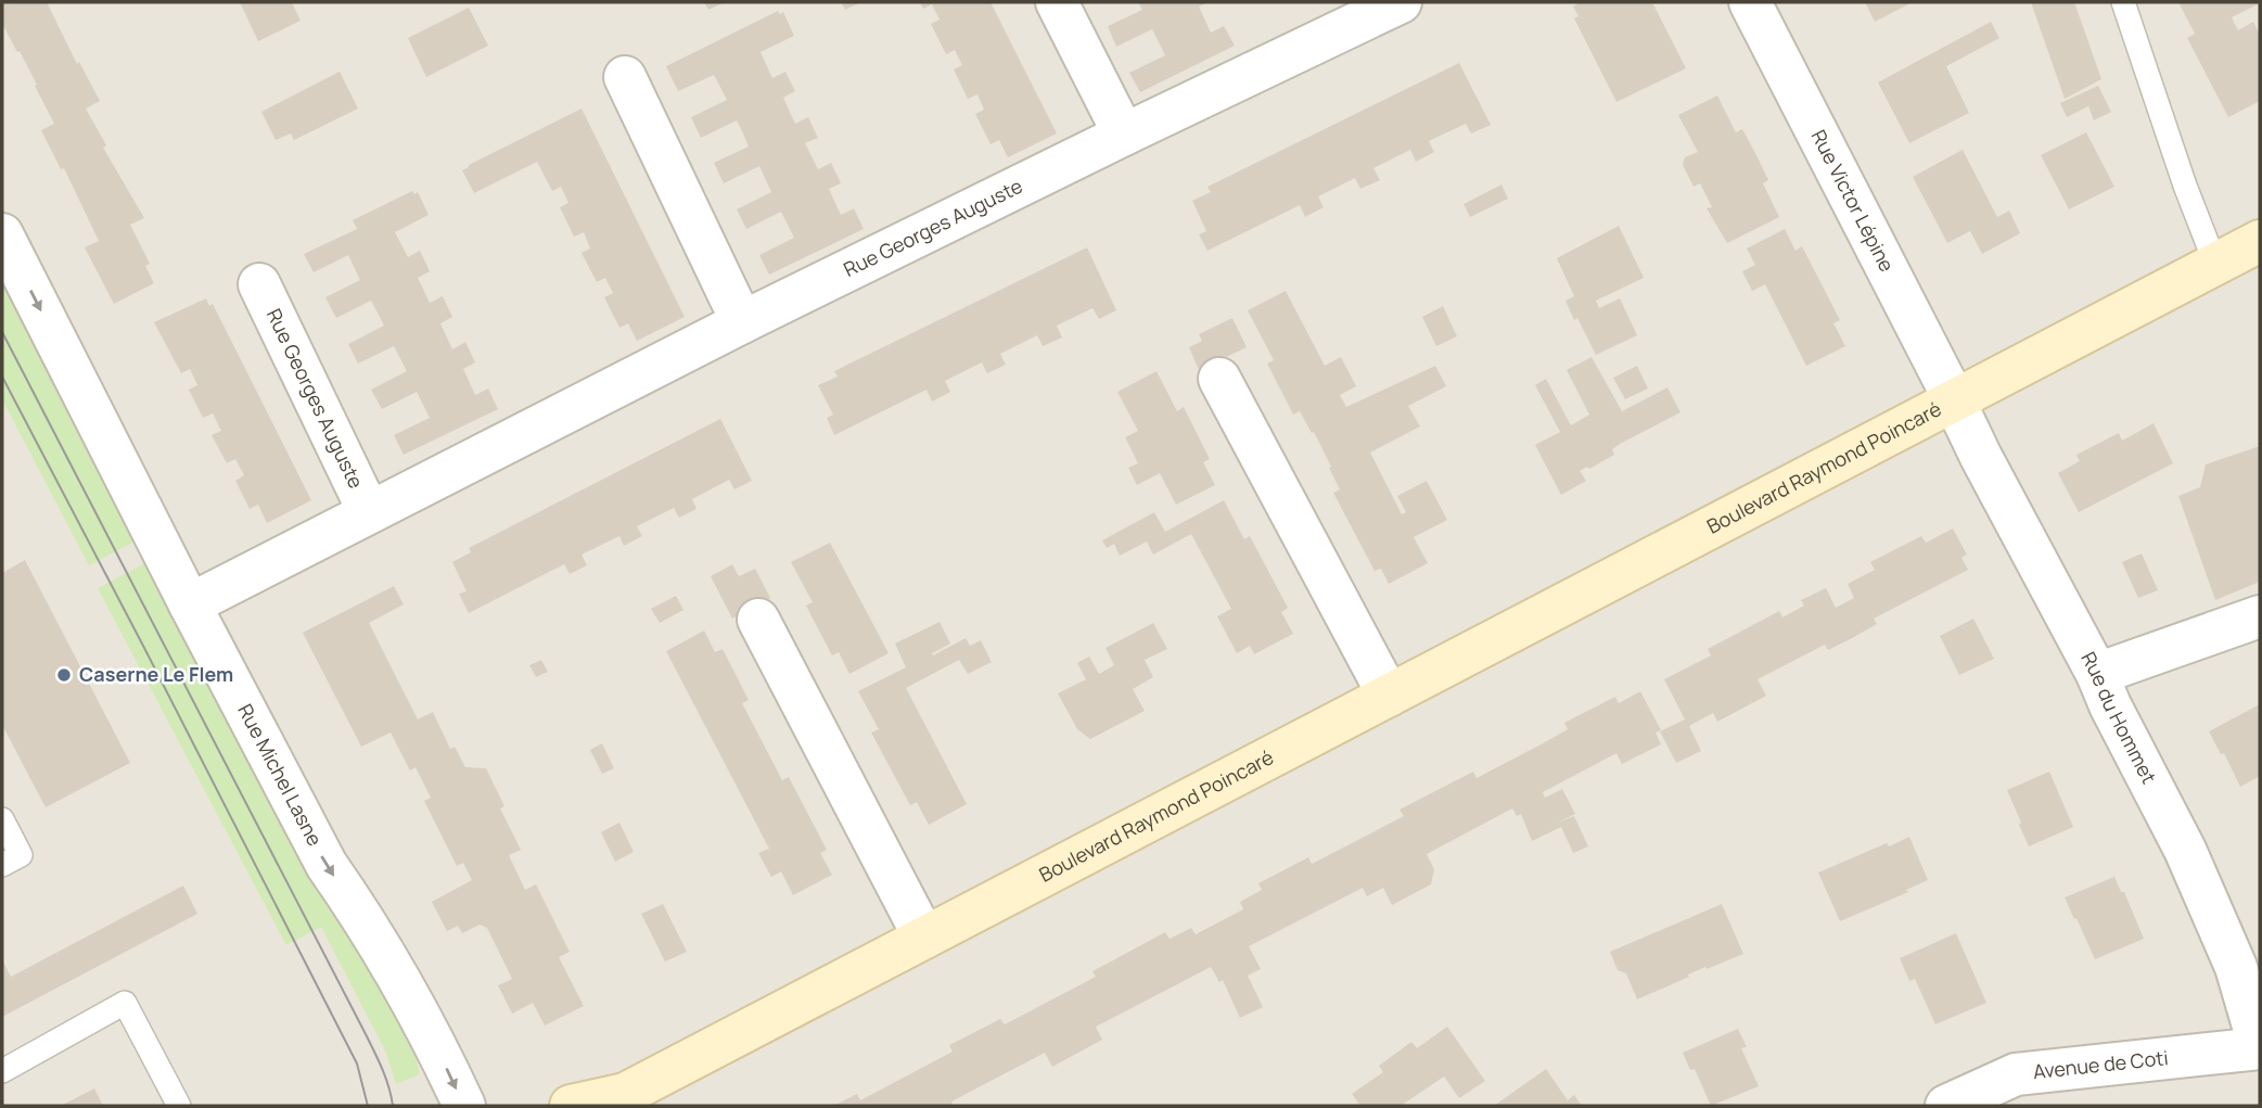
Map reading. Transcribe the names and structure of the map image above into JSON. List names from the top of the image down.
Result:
{
  "streets": {
    "main road": ["Boulevard Raymond Poincaré"],
    "street": [
      "Rue Victor Lépine",
      "Rue Georges Auguste",
      "Rue du Hommet",
      "Rue Michel Lasne",
      "Avenue de Coti"
    ]
  },
  "crossings": [
    ["Rue Victor Lépine", "Boulevard Raymond Poincaré"],
    ["Rue Victor Lépine", "Rue du Hommet"],
    ["Rue Georges Auguste", "Rue Michel Lasne"],
    ["Boulevard Raymond Poincaré", "Rue du Hommet"],
    ["Rue du Hommet", "Avenue de Coti"]
  ],
  "one_way": ["Rue Michel Lasne"],
  "places": ["Caserne Le Flem"]
}
